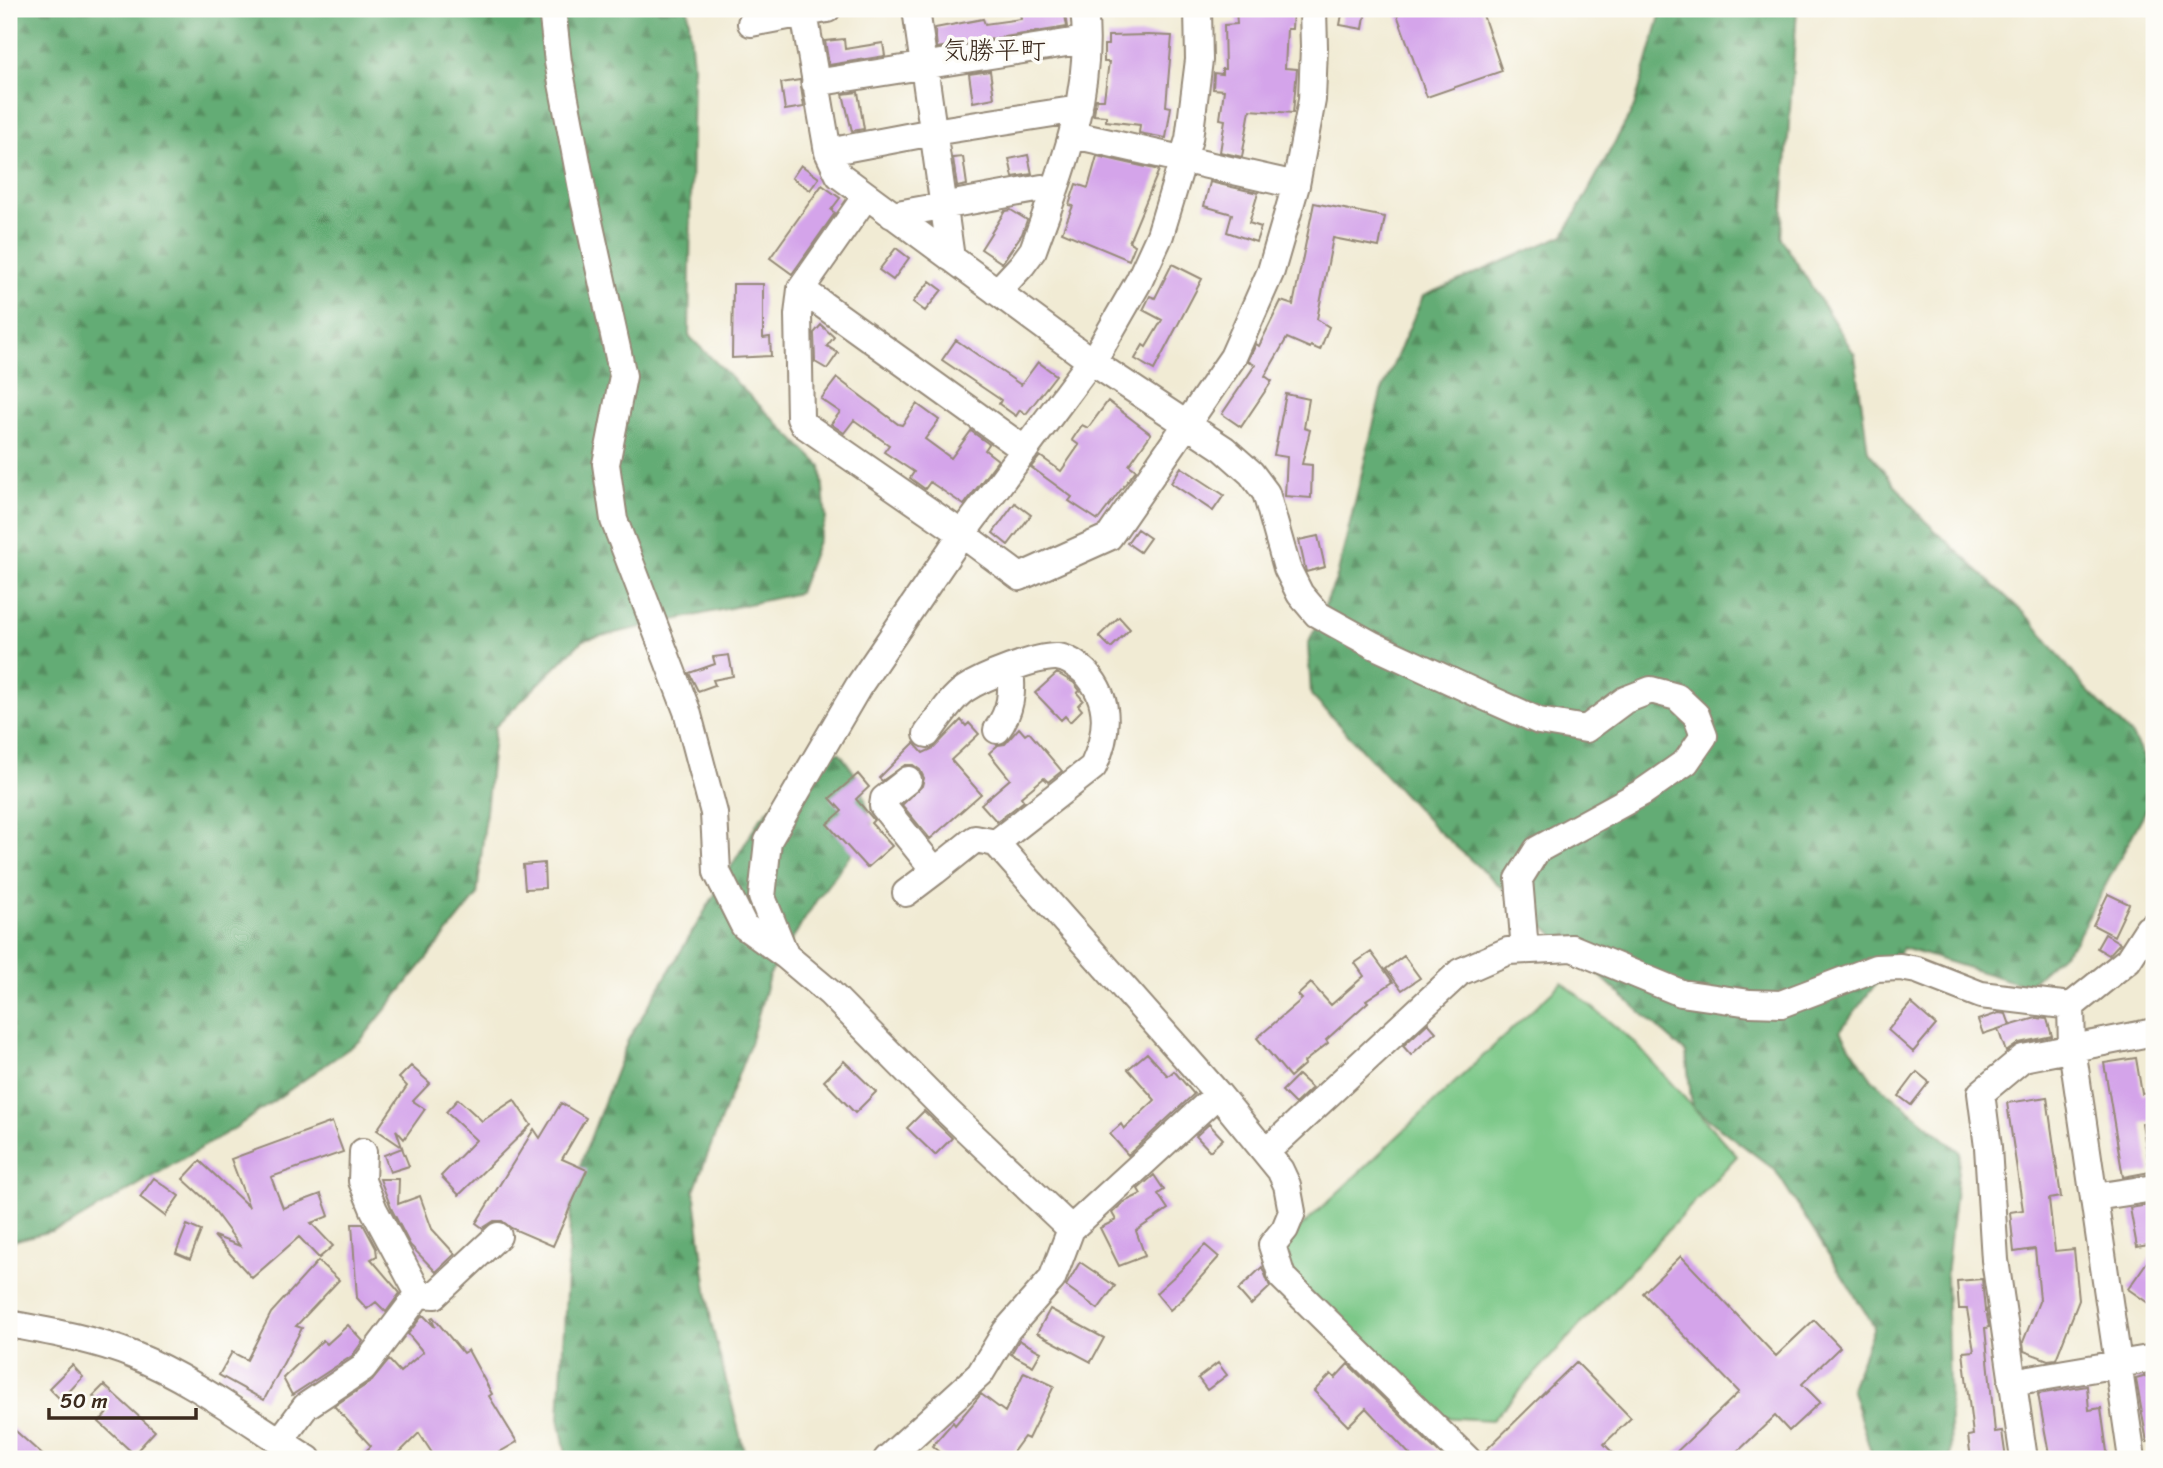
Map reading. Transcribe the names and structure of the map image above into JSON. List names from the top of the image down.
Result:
{
  "districts": ["気勝平町"],
  "scale_bar": "50 m"
}
